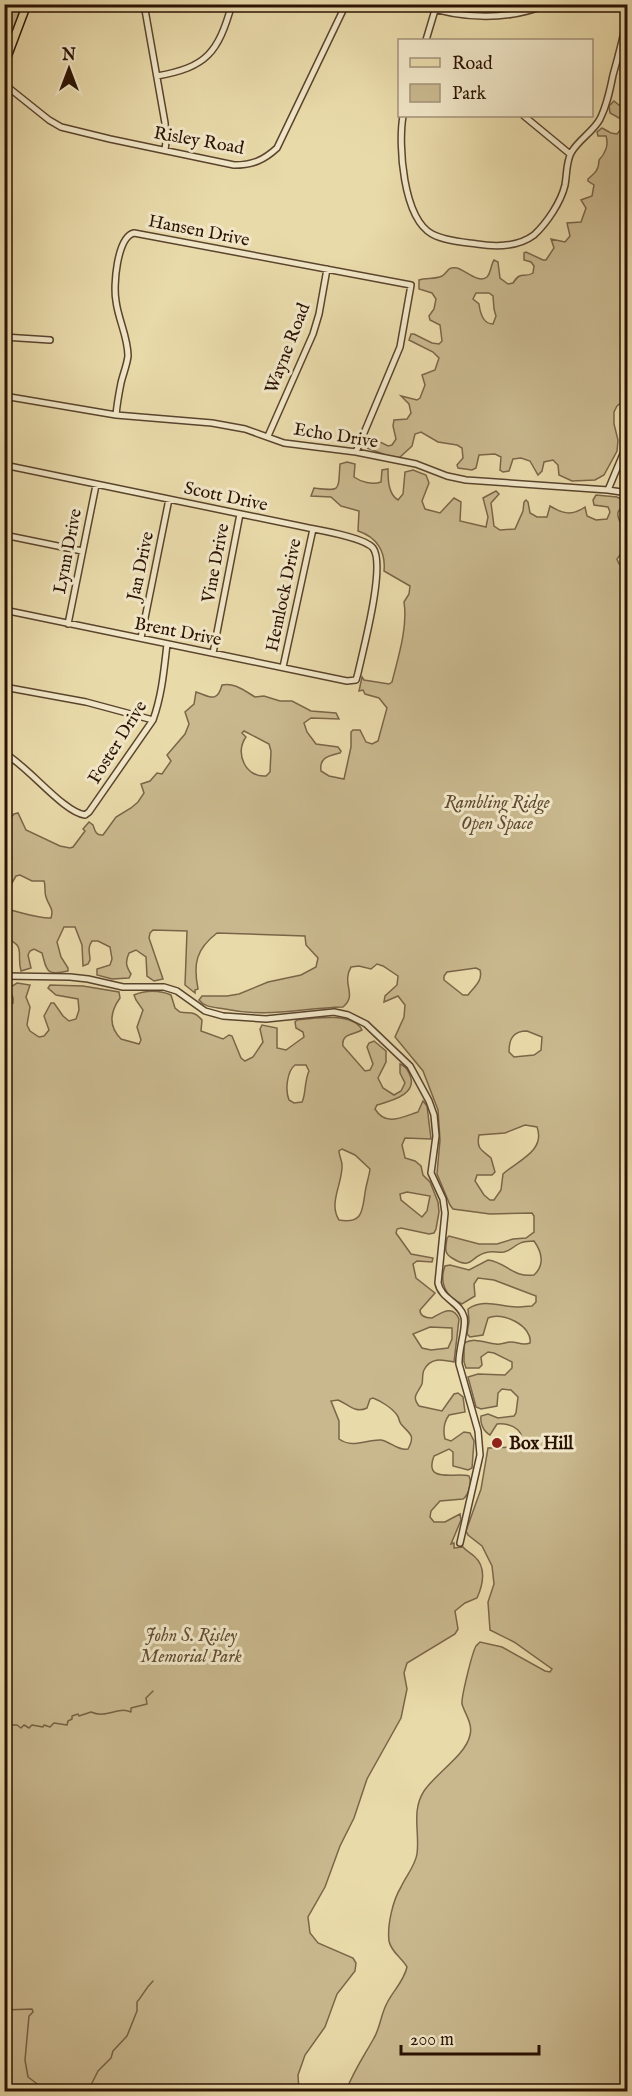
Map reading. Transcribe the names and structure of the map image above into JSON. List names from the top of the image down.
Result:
{
  "streets": {
    "street": [
      "Risley Road",
      "Hansen Drive",
      "Wayne Road",
      "Echo Drive",
      "Scott Drive",
      "Lynn Drive",
      "Vine Drive",
      "Jan Drive",
      "Hemlock Drive",
      "Brent Drive",
      "Foster Drive"
    ]
  },
  "crossings": [
    ["Hansen Drive", "Wayne Road"],
    ["Hansen Drive", "Echo Drive"],
    ["Wayne Road", "Echo Drive"],
    ["Scott Drive", "Lynn Drive"],
    ["Scott Drive", "Vine Drive"],
    ["Scott Drive", "Jan Drive"],
    ["Scott Drive", "Hemlock Drive"],
    ["Scott Drive", "Brent Drive"],
    ["Lynn Drive", "Brent Drive"],
    ["Vine Drive", "Brent Drive"],
    ["Jan Drive", "Brent Drive"],
    ["Hemlock Drive", "Brent Drive"],
    ["Brent Drive", "Foster Drive"]
  ],
  "parks": ["Rambling Ridge Open Space", "John S. Risley Memorial Park"],
  "places": ["Box Hill"],
  "legend": ["Road", "Park"],
  "scale_bar": "200 m",
  "north": "top"
}
